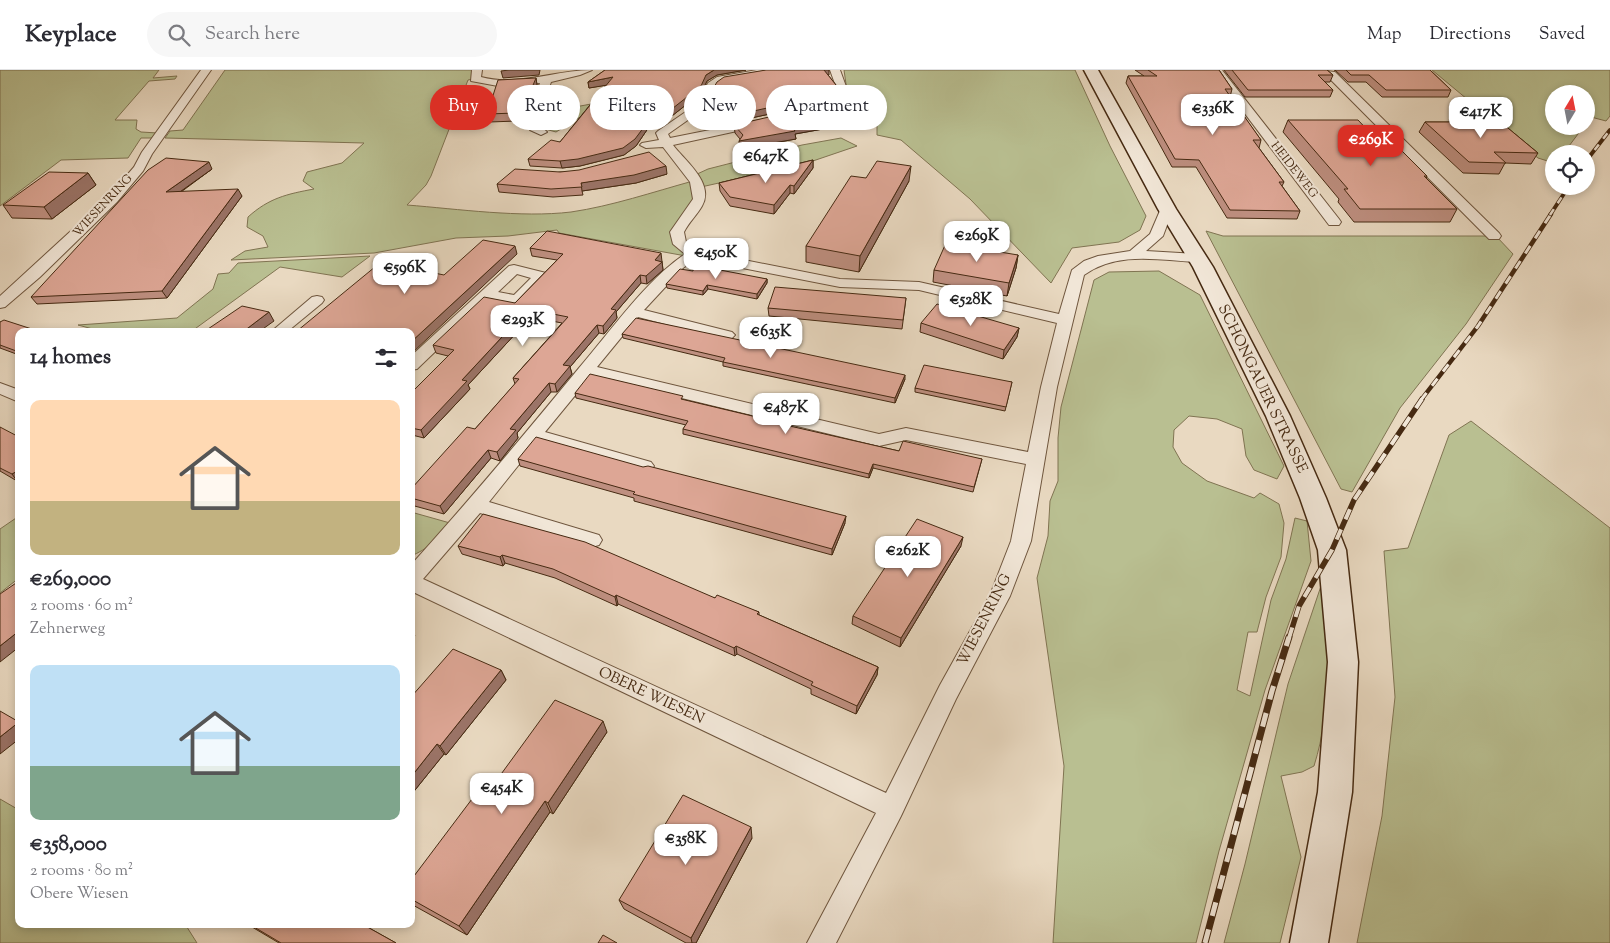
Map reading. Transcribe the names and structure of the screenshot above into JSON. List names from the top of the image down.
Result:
{
  "streets": {
    "main road": ["SCHONGAUER STRASSE"],
    "street": ["HEIDEWEG", "WIESENRING", "OBERE WIESEN"]
  },
  "crossings": [
    ["WIESENRING", "SCHONGAUER STRASSE"],
    ["WIESENRING", "OBERE WIESEN"]
  ],
  "north": "top",
  "page": {
    "header": "Keyplace",
    "search": "Search here",
    "nav": ["Map", "Directions", "Saved"],
    "chip": [
      "Buy",
      "Rent",
      "Filters",
      "New",
      "Apartment"
    ],
    "price": [
      "€336K",
      "€417K",
      "€269K",
      "€647K",
      "€269K",
      "€450K",
      "€596K",
      "€528K",
      "€293K",
      "€635K",
      "€487K",
      "€262K",
      "€454K",
      "€358K"
    ],
    "heading": "14 homes",
    "list": [
      {
        "name": "€269,000",
        "note": "2 rooms · 60 m² · Zehnerweg"
      },
      {
        "name": "€358,000",
        "note": "2 rooms · 80 m² · Obere Wiesen"
      }
    ]
  }
}
